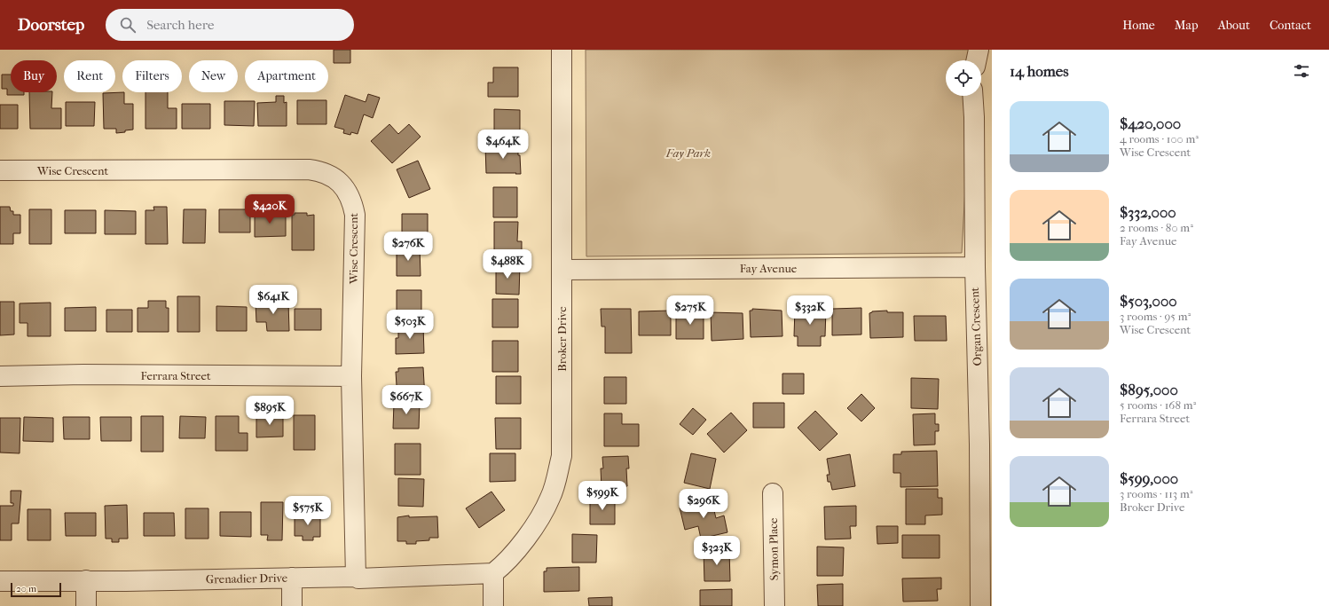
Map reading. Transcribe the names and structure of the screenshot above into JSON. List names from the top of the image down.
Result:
{
  "streets": {
    "street": [
      "Wise Crescent",
      "Fay Avenue",
      "Organ Crescent",
      "Broker Drive",
      "Ferrara Street",
      "Symon Place",
      "Grenadier Drive"
    ]
  },
  "crossings": [
    ["Wise Crescent", "Ferrara Street"],
    ["Wise Crescent", "Grenadier Drive"],
    ["Fay Avenue", "Organ Crescent"],
    ["Fay Avenue", "Broker Drive"],
    ["Broker Drive", "Grenadier Drive"]
  ],
  "parks": ["Fay Park"],
  "scale_bar": "20 m",
  "page": {
    "header": "Doorstep",
    "search": "Search here",
    "nav": [
      "Home",
      "Map",
      "About",
      "Contact"
    ],
    "heading": "14 homes",
    "chip": [
      "Buy",
      "Rent",
      "Filters",
      "New",
      "Apartment"
    ],
    "list": [
      {
        "name": "$420,000",
        "note": "4 rooms · 100 m² · Wise Crescent"
      },
      {
        "name": "$332,000",
        "note": "2 rooms · 80 m² · Fay Avenue"
      },
      {
        "name": "$503,000",
        "note": "3 rooms · 95 m² · Wise Crescent"
      },
      {
        "name": "$895,000",
        "note": "5 rooms · 168 m² · Ferrara Street"
      },
      {
        "name": "$599,000",
        "note": "3 rooms · 113 m² · Broker Drive"
      }
    ],
    "price": [
      "$464K",
      "$420K",
      "$276K",
      "$488K",
      "$641K",
      "$275K",
      "$332K",
      "$503K",
      "$667K",
      "$895K",
      "$599K",
      "$296K",
      "$575K",
      "$323K"
    ],
    "scale": "20 m"
  }
}
